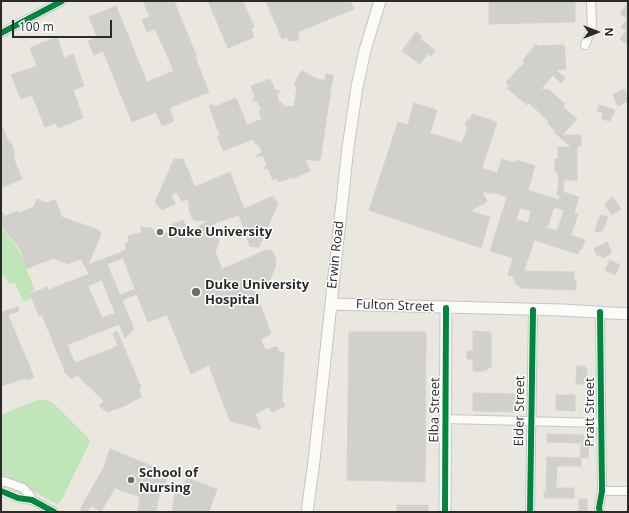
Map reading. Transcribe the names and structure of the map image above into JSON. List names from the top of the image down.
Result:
{
  "streets": {
    "main road": ["Erwin Road", "Fulton Street", "Elba Street"],
    "street": ["Elder Street", "Pratt Street"]
  },
  "crossings": [
    ["Erwin Road", "Fulton Street"],
    ["Fulton Street", "Elba Street"],
    ["Fulton Street", "Elder Street"],
    ["Fulton Street", "Pratt Street"]
  ],
  "places": ["Duke University", "Duke University Hospital", "School of Nursing"],
  "scale_bar": "100 m",
  "north": "right"
}
